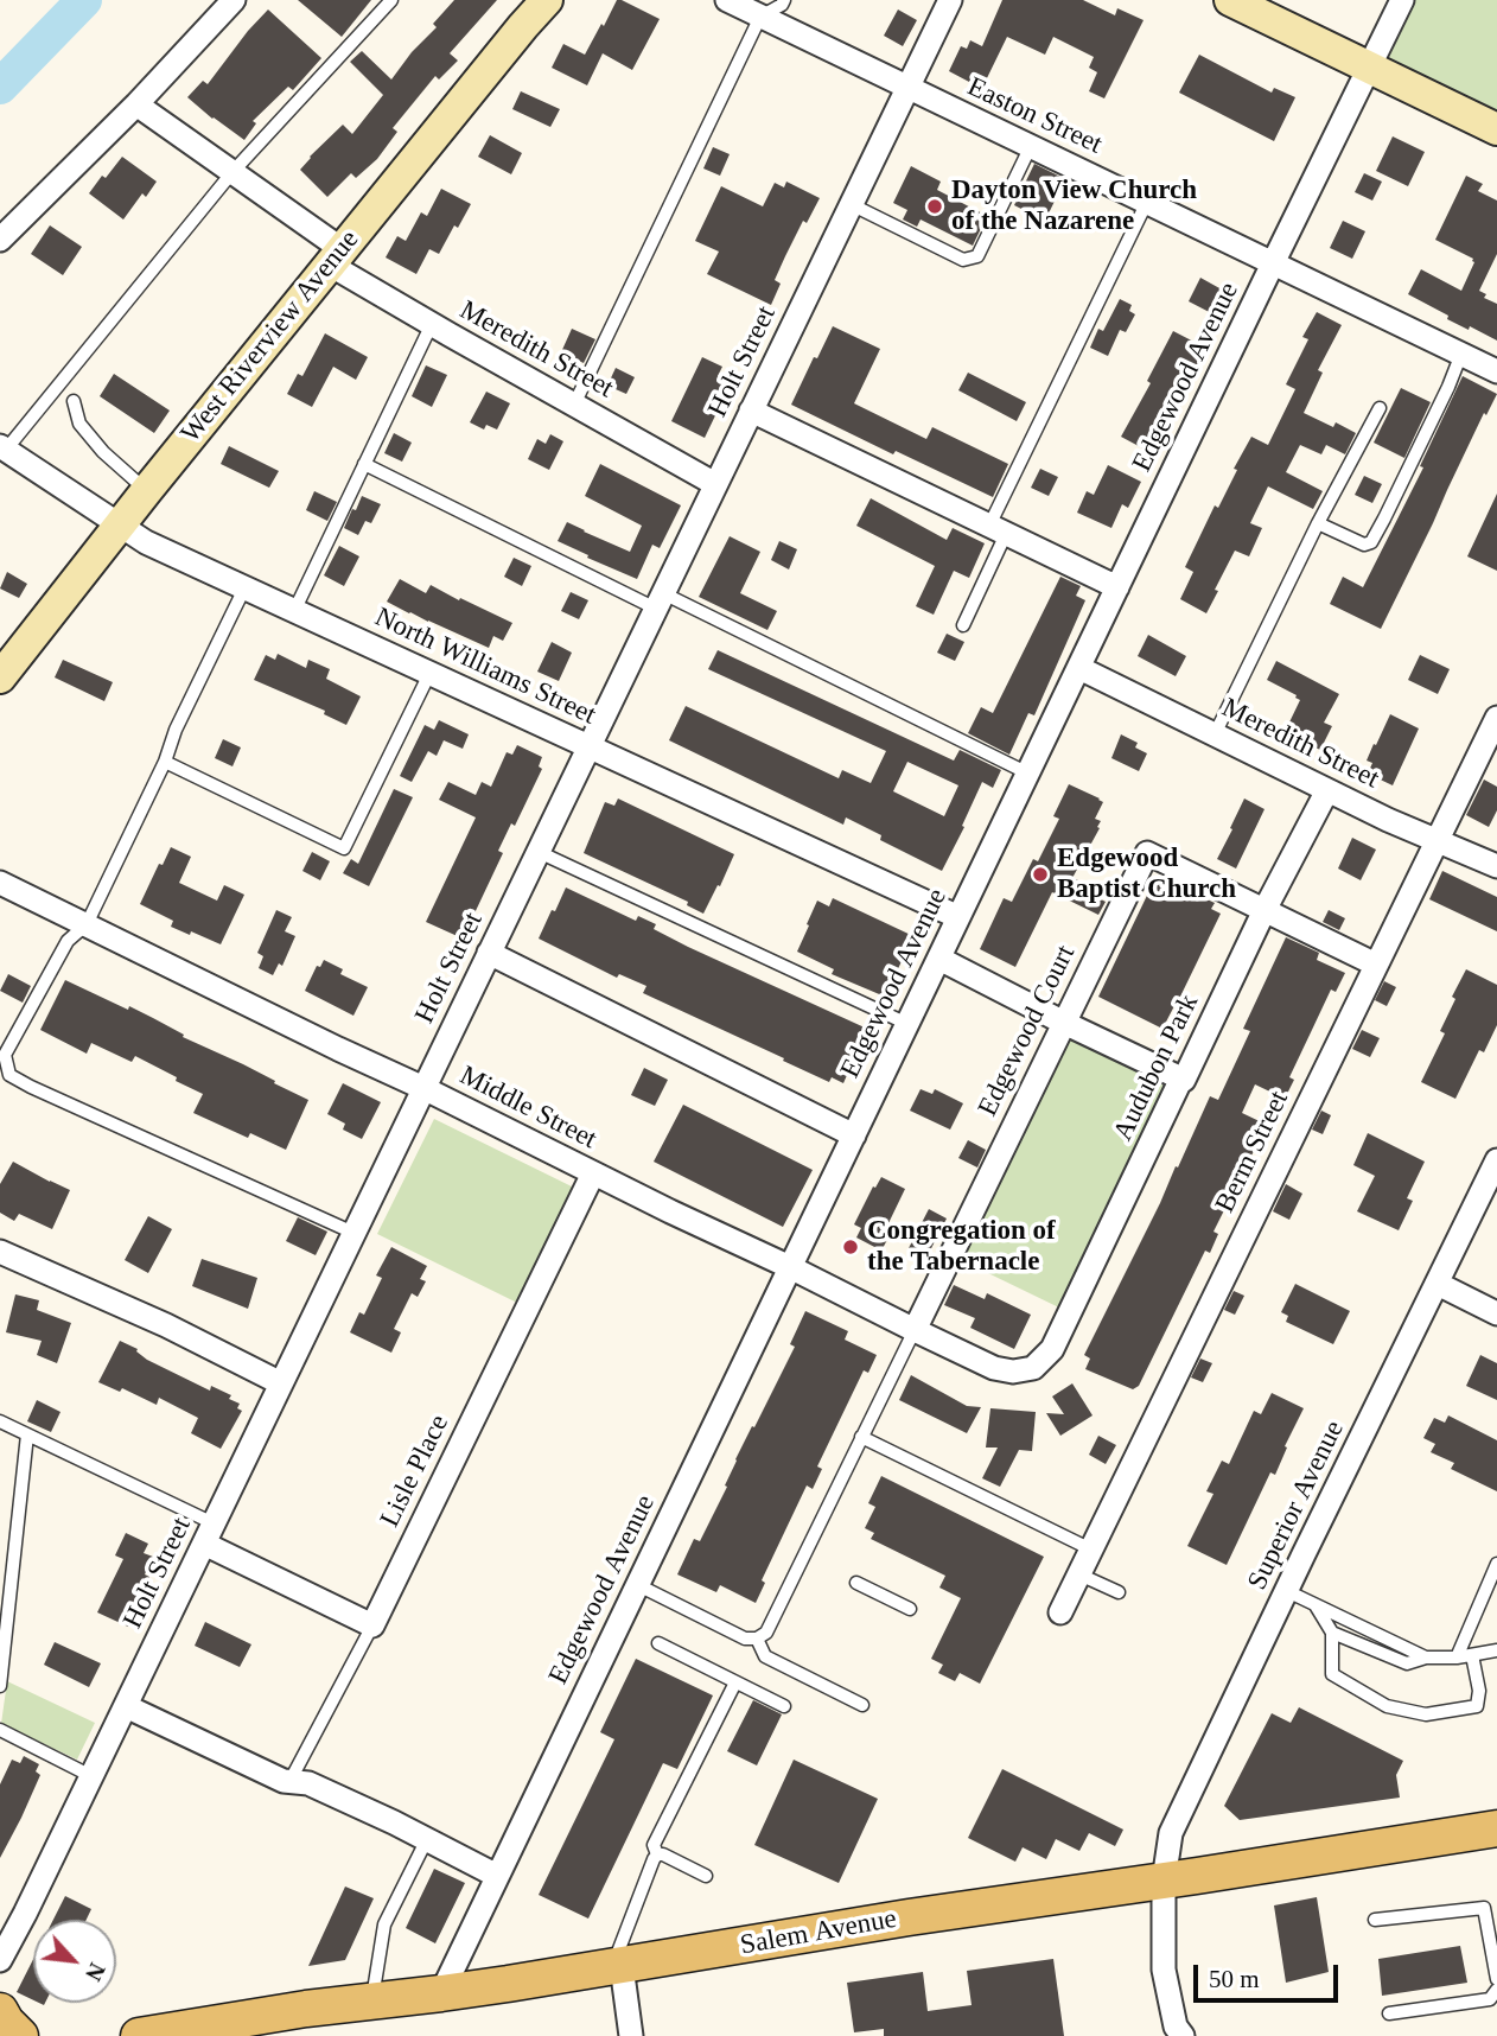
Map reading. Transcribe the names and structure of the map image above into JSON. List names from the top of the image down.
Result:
{
  "streets": {
    "main road": ["Salem Avenue"],
    "street": [
      "Easton Street",
      "West Riverview Avenue",
      "Meredith Street",
      "Holt Street",
      "Edgewood Avenue",
      "North Williams Street",
      "Edgewood Court",
      "Audubon Park",
      "Middle Street",
      "Berm Street",
      "Lisle Place",
      "Superior Avenue"
    ]
  },
  "crossings": [
    ["Easton Street", "Holt Street"],
    ["Easton Street", "Edgewood Avenue"],
    ["West Riverview Avenue", "Meredith Street"],
    ["West Riverview Avenue", "North Williams Street"],
    ["Meredith Street", "Holt Street"],
    ["Meredith Street", "Edgewood Avenue"],
    ["Meredith Street", "Audubon Park"],
    ["Meredith Street", "Berm Street"],
    ["Holt Street", "North Williams Street"],
    ["Holt Street", "Middle Street"],
    ["Edgewood Avenue", "North Williams Street"],
    ["Edgewood Avenue", "Middle Street"],
    ["Edgewood Avenue", "Salem Avenue"],
    ["Edgewood Court", "Audubon Park"],
    ["Edgewood Court", "Middle Street"],
    ["Edgewood Court", "Berm Street"],
    ["Audubon Park", "Middle Street"],
    ["Middle Street", "Lisle Place"],
    ["Superior Avenue", "Salem Avenue"]
  ],
  "places": ["Dayton View Church of the Nazarene", "Edgewood Baptist Church", "Congregation of the Tabernacle"],
  "scale_bar": "50 m",
  "north": "bottom right"
}
